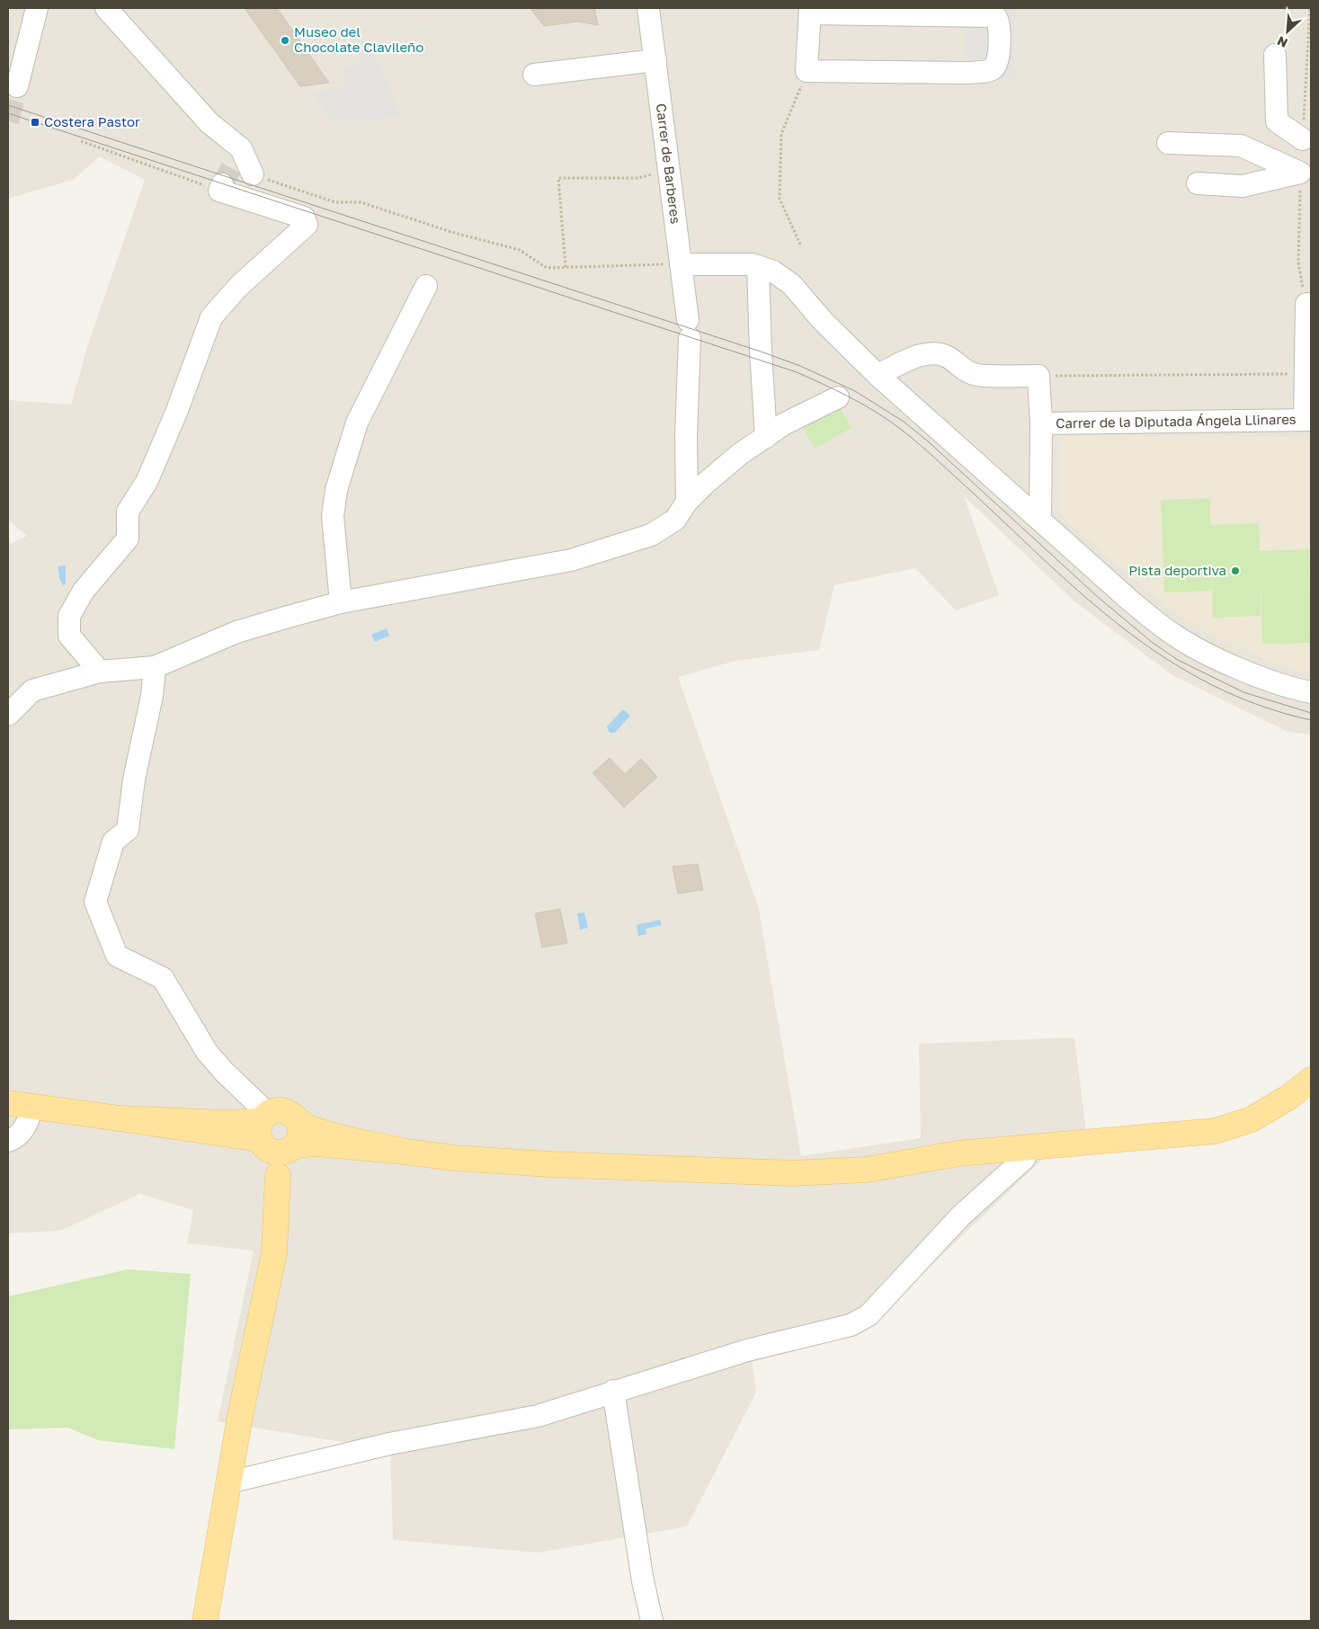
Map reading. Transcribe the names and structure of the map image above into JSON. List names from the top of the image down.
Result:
{
  "streets": {
    "street": ["Carrer de Barberes", "Carrer de la Diputada Ángela Llinares"]
  },
  "places": {
    "other": ["Museo del Chocolate Clavileño", "Pista deportiva"],
    "transit": ["Costera Pastor"]
  },
  "north": "bottom left"
}
